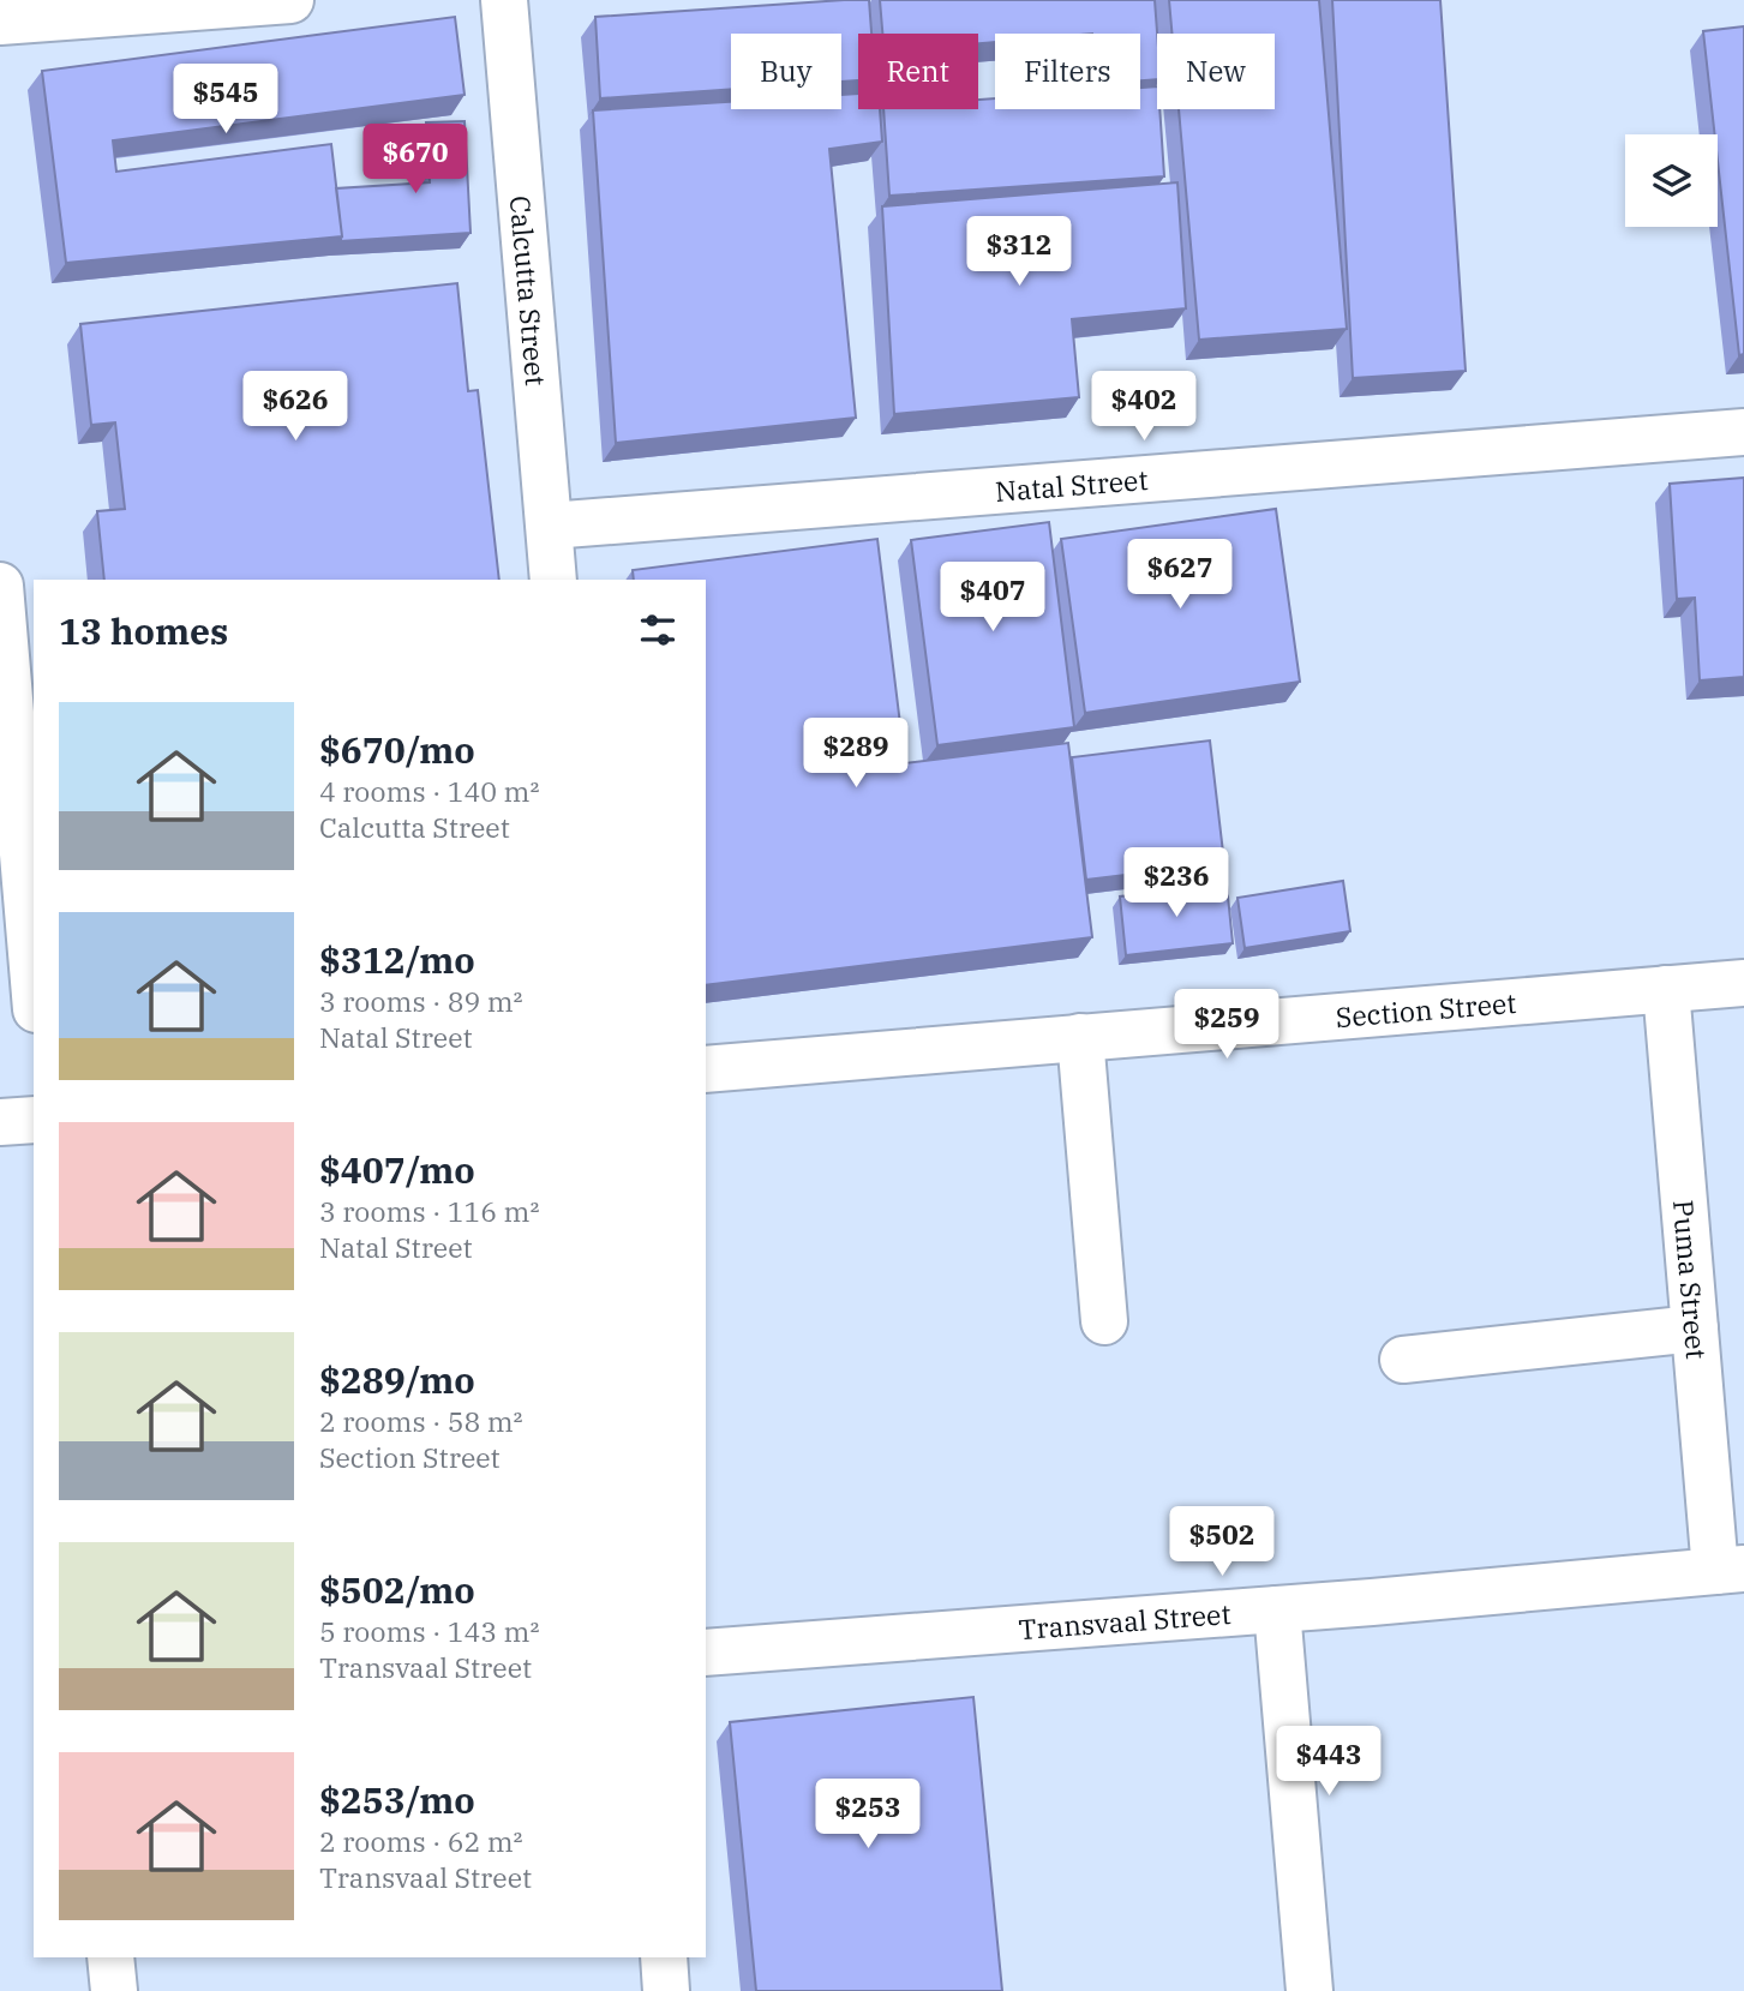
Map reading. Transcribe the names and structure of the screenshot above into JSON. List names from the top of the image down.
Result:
{
  "streets": {
    "street": [
      "Calcutta Street",
      "Natal Street",
      "Section Street",
      "Puma Street",
      "Transvaal Street"
    ]
  },
  "crossings": [
    ["Calcutta Street", "Natal Street"],
    ["Section Street", "Puma Street"],
    ["Puma Street", "Transvaal Street"]
  ],
  "page": {
    "chip": [
      "Buy",
      "Rent",
      "Filters",
      "New"
    ],
    "price": [
      "$545",
      "$670",
      "$312",
      "$626",
      "$402",
      "$627",
      "$407",
      "$289",
      "$236",
      "$259",
      "$502",
      "$443",
      "$253"
    ],
    "heading": "13 homes",
    "list": [
      {
        "name": "$670/mo",
        "note": "4 rooms · 140 m² · Calcutta Street"
      },
      {
        "name": "$312/mo",
        "note": "3 rooms · 89 m² · Natal Street"
      },
      {
        "name": "$407/mo",
        "note": "3 rooms · 116 m² · Natal Street"
      },
      {
        "name": "$289/mo",
        "note": "2 rooms · 58 m² · Section Street"
      },
      {
        "name": "$502/mo",
        "note": "5 rooms · 143 m² · Transvaal Street"
      },
      {
        "name": "$253/mo",
        "note": "2 rooms · 62 m² · Transvaal Street"
      }
    ]
  }
}
